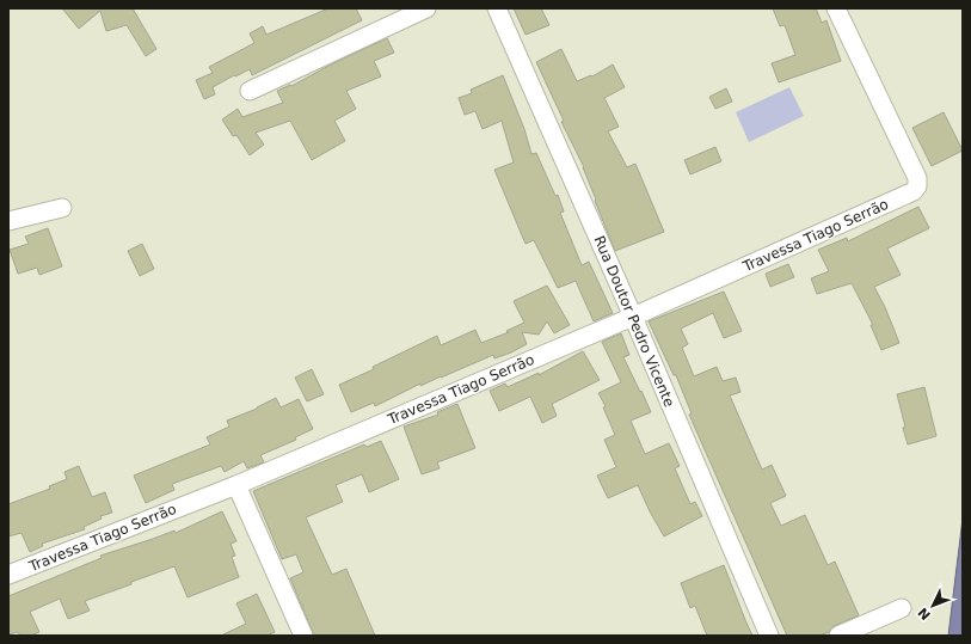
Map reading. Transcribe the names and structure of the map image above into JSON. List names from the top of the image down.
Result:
{
  "streets": {
    "street": ["Travessa Tiago Serrão", "Rua Doutor Pedro Vicente"]
  },
  "crossings": [
    ["Travessa Tiago Serrão", "Rua Doutor Pedro Vicente"]
  ],
  "north": "bottom left"
}
